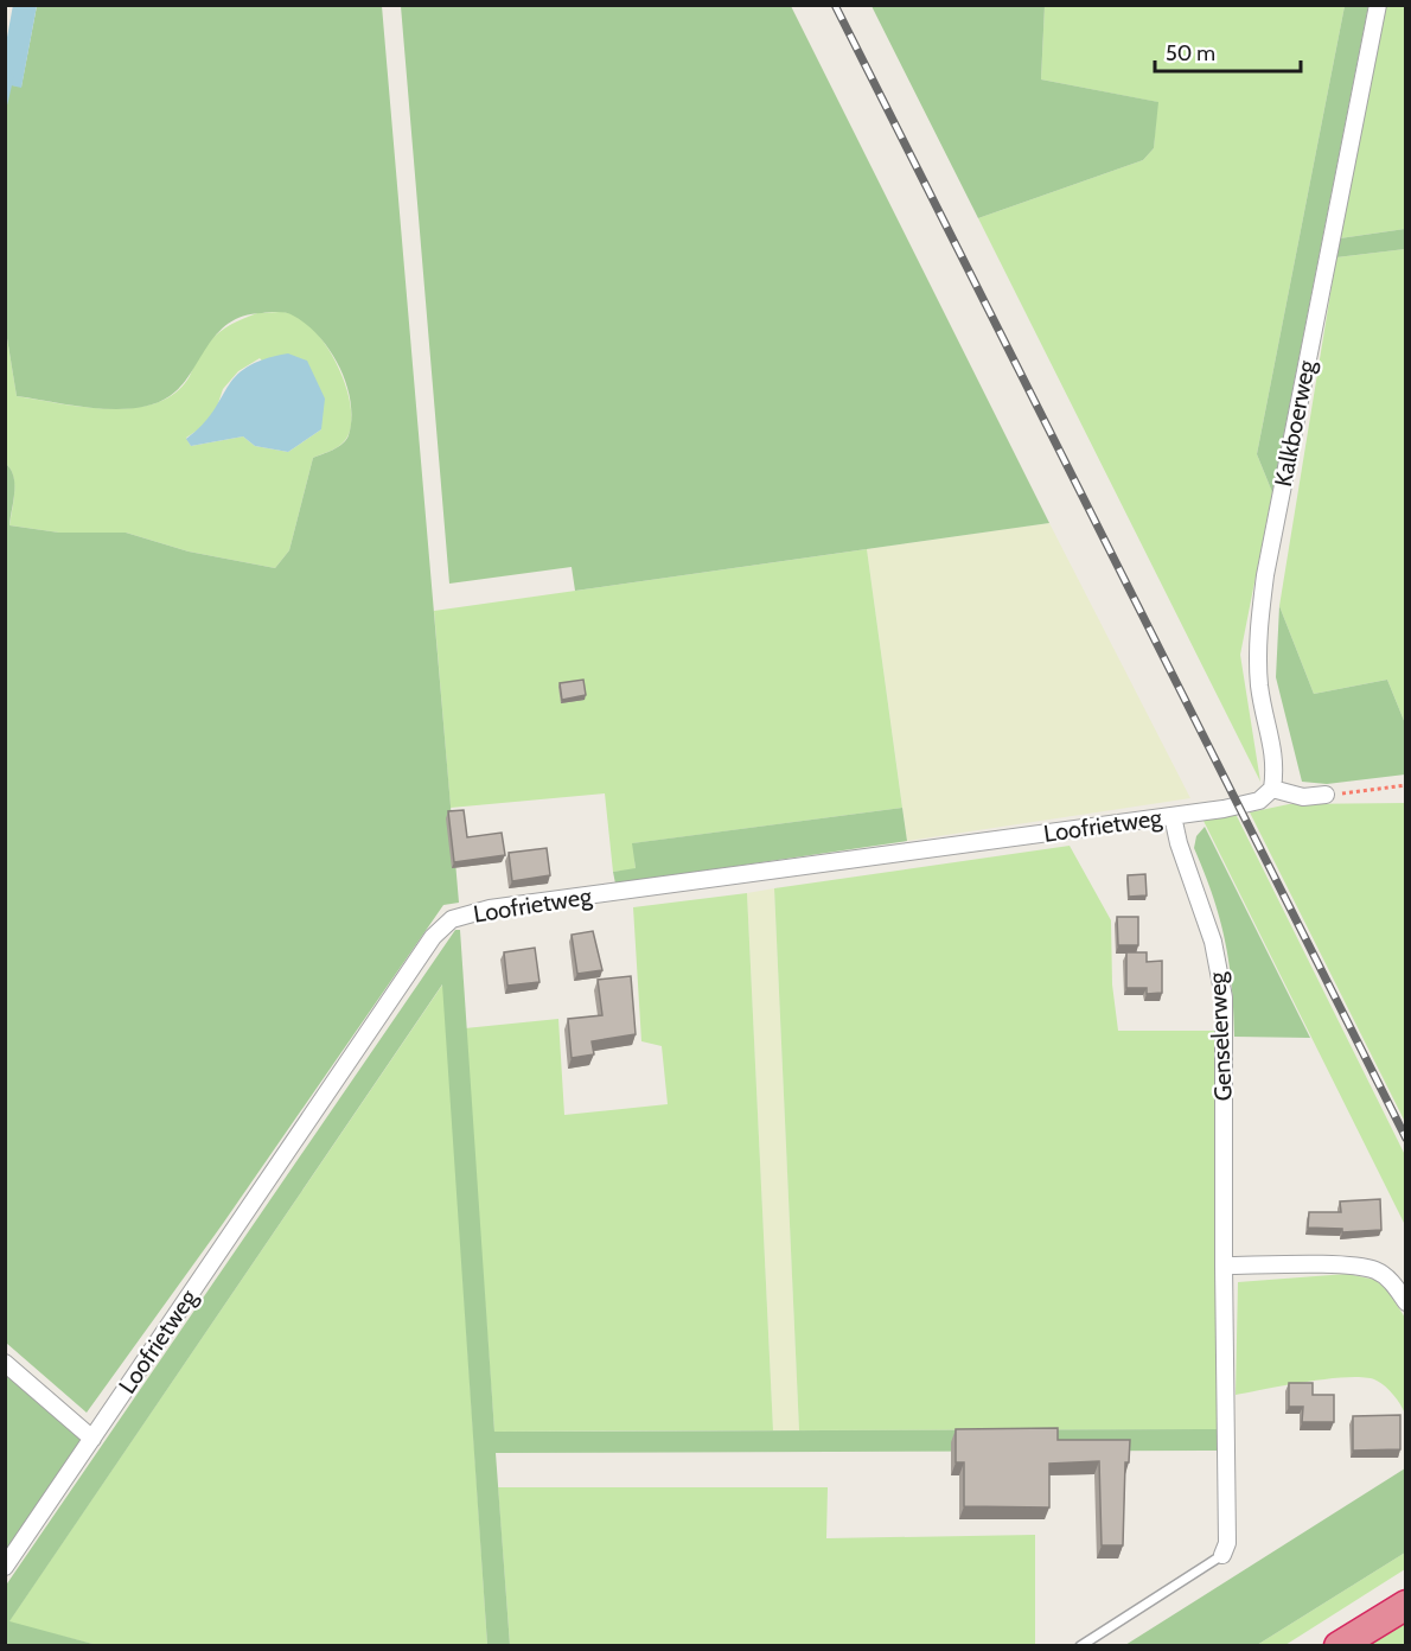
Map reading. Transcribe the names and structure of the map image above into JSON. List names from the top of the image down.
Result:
{
  "streets": {
    "street": ["Kalkboerweg", "Loofrietweg", "Genselerweg"]
  },
  "crossings": [
    ["Kalkboerweg", "Loofrietweg"],
    ["Loofrietweg", "Genselerweg"]
  ],
  "scale_bar": "50 m"
}
